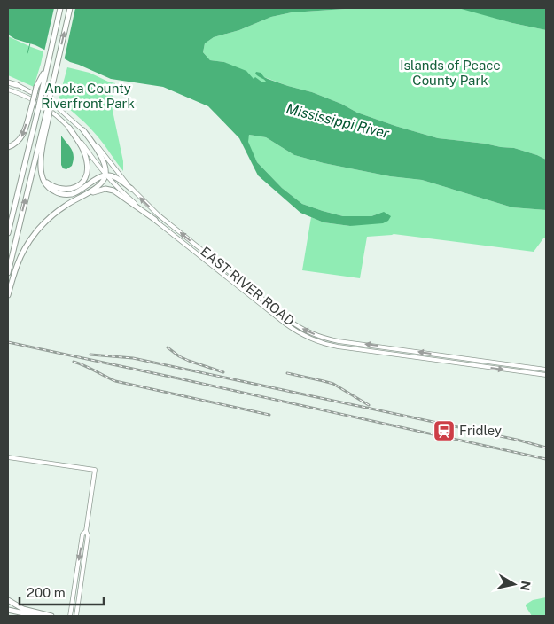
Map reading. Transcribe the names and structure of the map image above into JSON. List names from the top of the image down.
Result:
{
  "streets": {
    "main road": ["EAST RIVER ROAD"]
  },
  "water": ["Mississippi River"],
  "parks": ["Islands of Peace County Park", "Anoka County Riverfront Park"],
  "places": {
    "station": ["Fridley"]
  },
  "scale_bar": "200 m",
  "north": "right"
}
